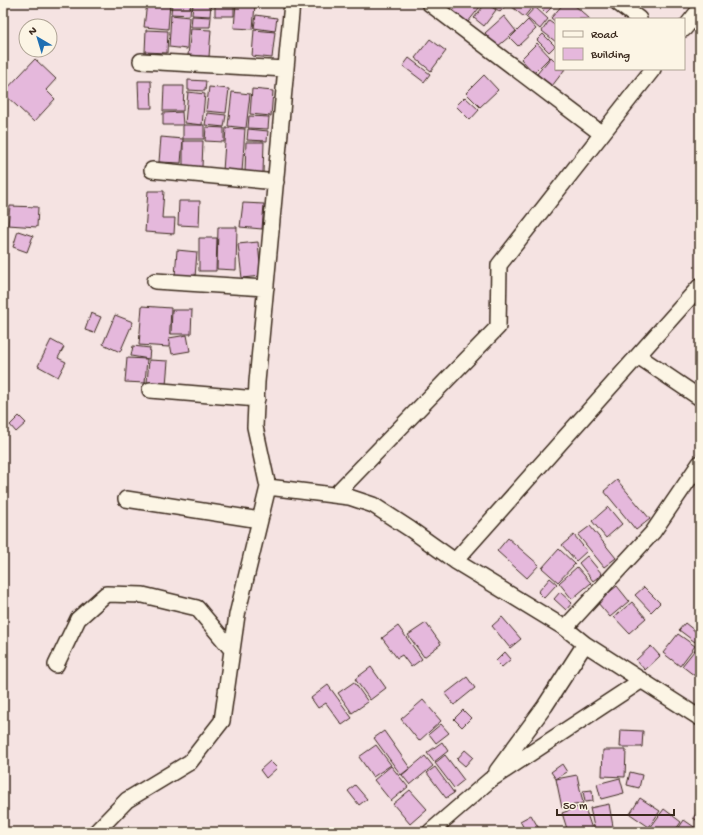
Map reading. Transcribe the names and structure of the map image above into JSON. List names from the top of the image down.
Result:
{
  "legend": ["Road", "Building"],
  "scale_bar": "50 m",
  "north": "top left"
}
